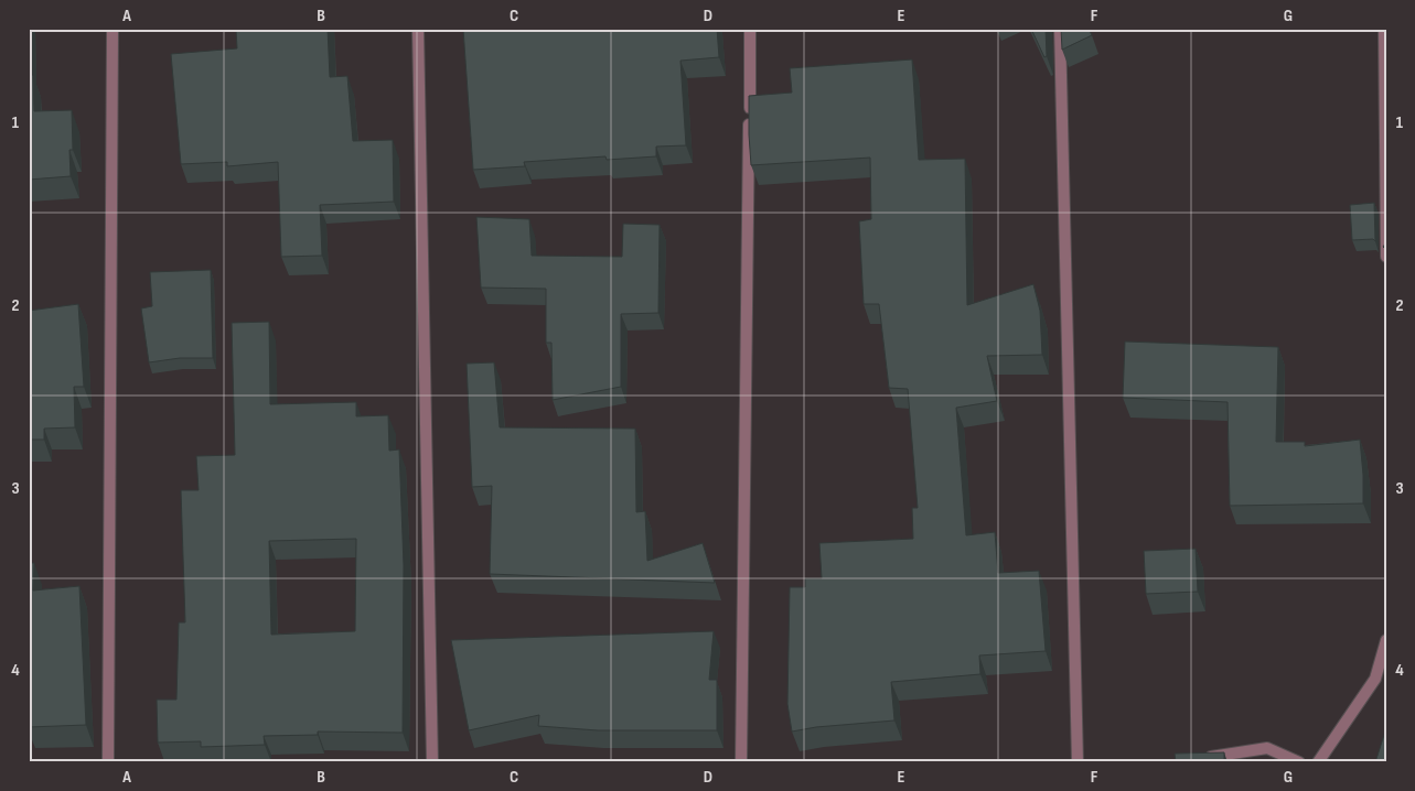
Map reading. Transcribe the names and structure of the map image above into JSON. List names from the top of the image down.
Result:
{
  "grid": {
    "columns": [
      "A",
      "B",
      "C",
      "D",
      "E",
      "F",
      "G"
    ],
    "rows": [
      "1",
      "2",
      "3",
      "4"
    ]
  }
}
